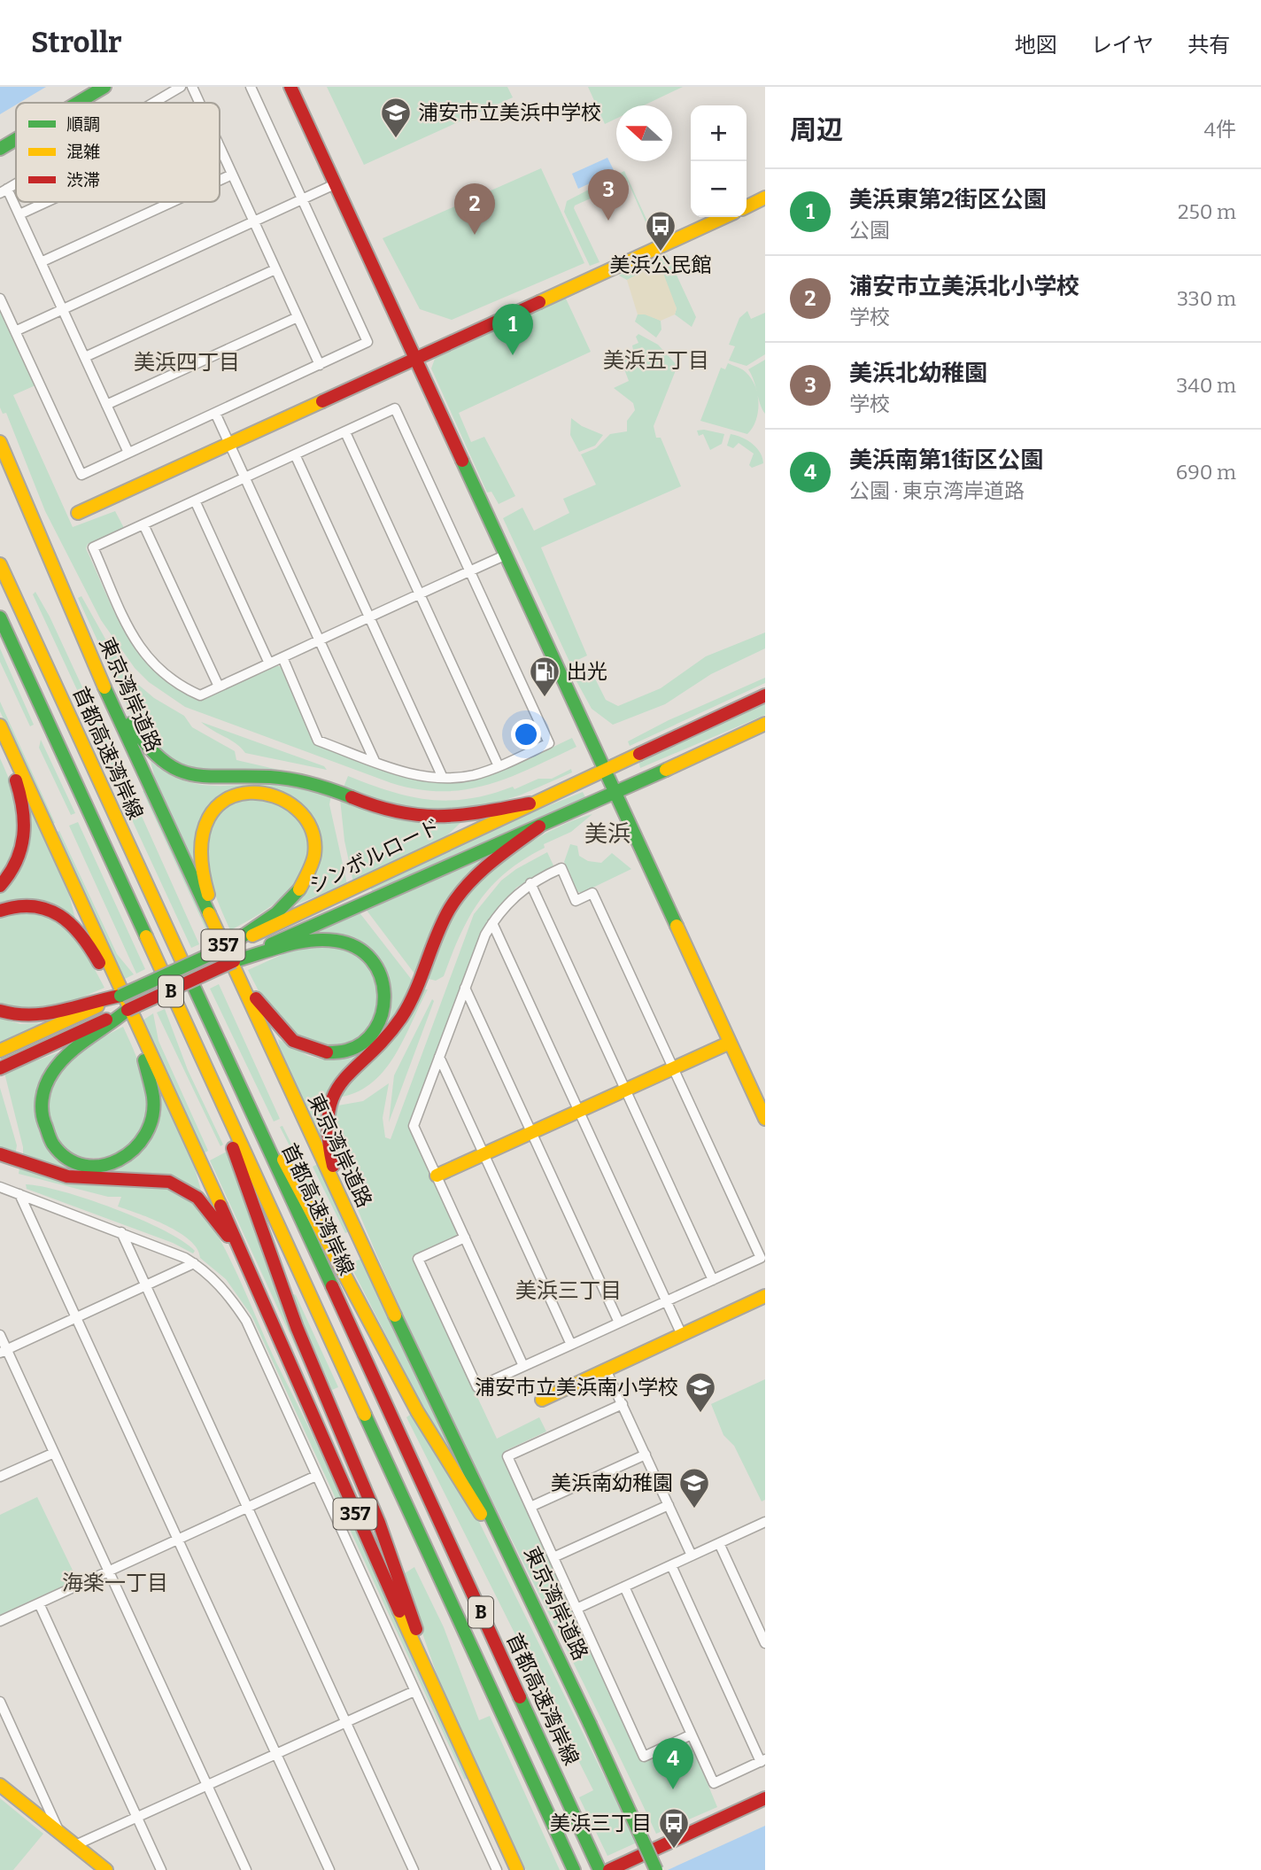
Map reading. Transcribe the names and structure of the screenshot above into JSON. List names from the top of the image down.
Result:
{
  "streets": {
    "main road": [
      "東京湾岸道路",
      "首都高速湾岸線",
      "シンボルロード",
      "357",
      "B"
    ]
  },
  "districts": [
    "美浜五丁目",
    "美浜四丁目",
    "美浜",
    "美浜三丁目",
    "海楽一丁目"
  ],
  "places": {
    "school or university": ["浦安市立美浜中学校", "浦安市立美浜南小学校", "美浜南幼稚園"],
    "bus stop": ["美浜公民館", "美浜三丁目"],
    "fuel station": ["出光"]
  },
  "legend": ["順調", "混雑", "渋滞"],
  "north": "left",
  "page": {
    "header": "Strollr",
    "nav": ["地図", "レイヤ", "共有"],
    "heading": ["周辺", "4件"],
    "map_buttons": ["+", "−"],
    "list": [
      {
        "mark": "1",
        "name": "美浜東第2街区公園",
        "note": "公園",
        "value": "250 m"
      },
      {
        "mark": "2",
        "name": "浦安市立美浜北小学校",
        "note": "学校",
        "value": "330 m"
      },
      {
        "mark": "3",
        "name": "美浜北幼稚園",
        "note": "学校",
        "value": "340 m"
      },
      {
        "mark": "4",
        "name": "美浜南第1街区公園",
        "note": "公園 · 東京湾岸道路",
        "value": "690 m"
      }
    ],
    "pins": [
      "3",
      "2",
      "1",
      "4"
    ]
  }
}
